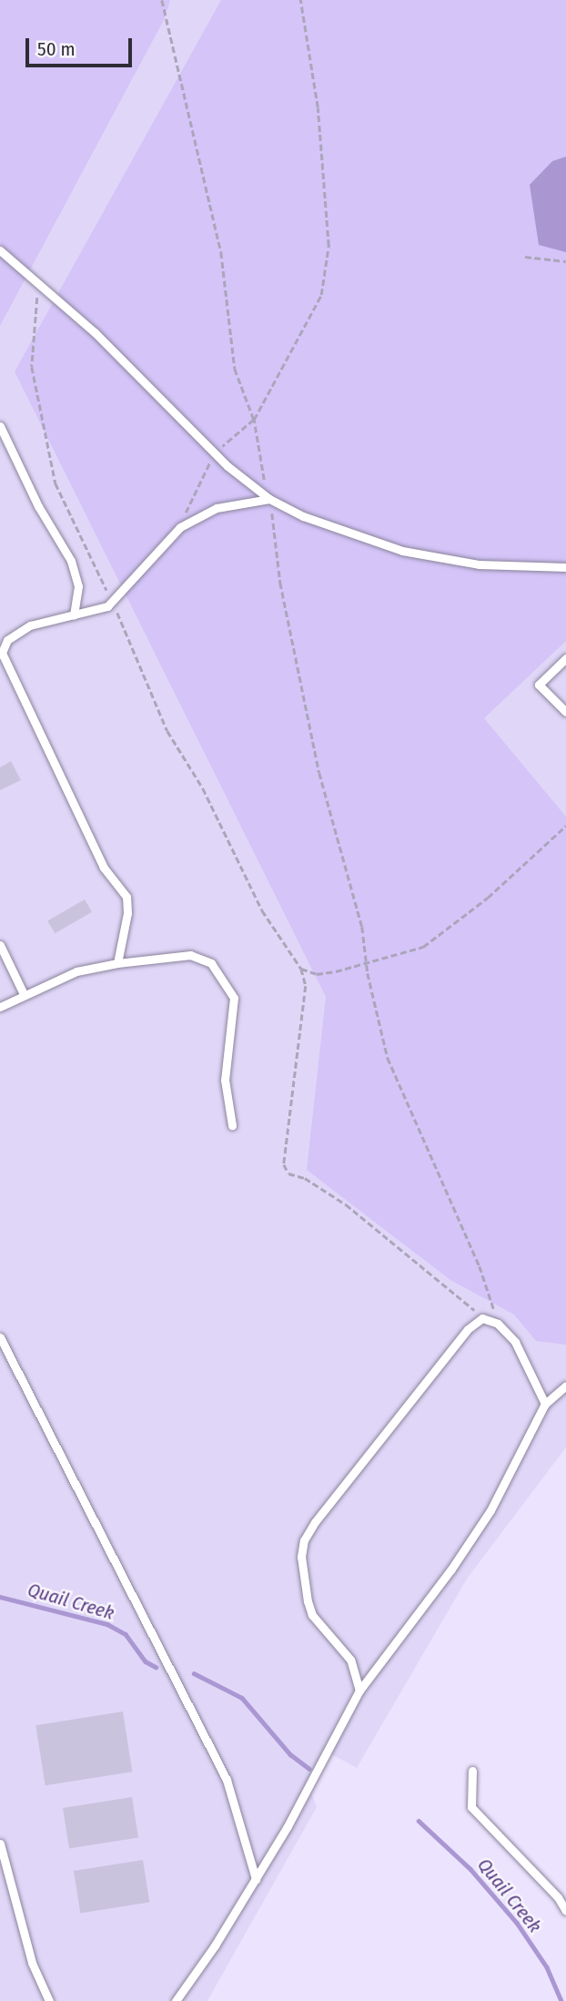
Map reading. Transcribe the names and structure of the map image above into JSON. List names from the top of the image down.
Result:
{
  "water": ["Quail Creek"],
  "scale_bar": "50 m"
}
